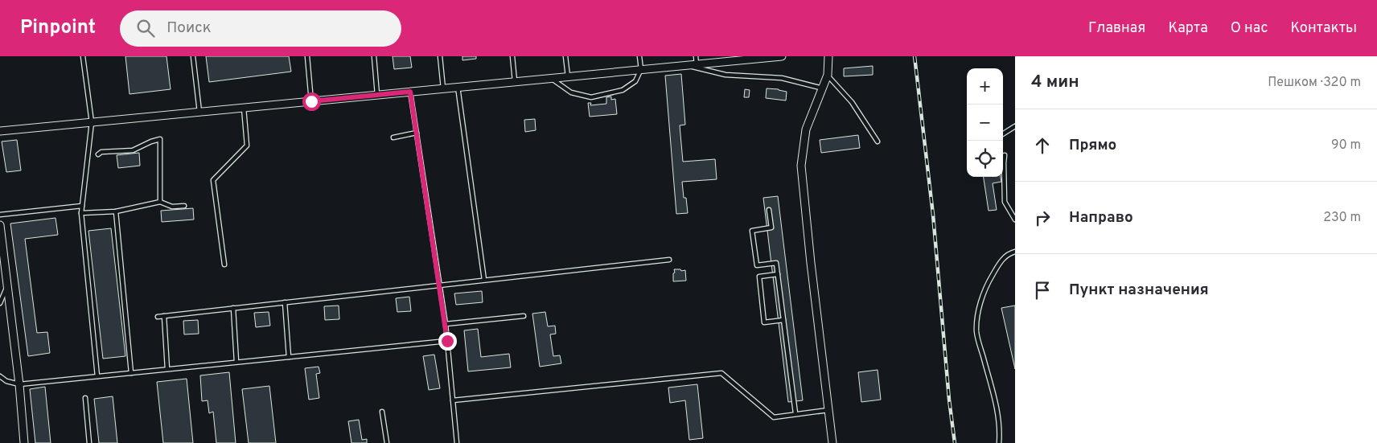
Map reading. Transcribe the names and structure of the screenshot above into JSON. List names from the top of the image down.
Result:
{
  "page": {
    "header": "Pinpoint",
    "search": "Поиск",
    "nav": [
      "Главная",
      "Карта",
      "О нас",
      "Контакты"
    ],
    "heading": ["4 мин", "Пешком · 320 m"],
    "map_buttons": ["+", "−"],
    "list": [
      ["Прямо", "90 m"],
      ["Направо", "230 m"],
      "Пункт назначения"
    ]
  }
}
